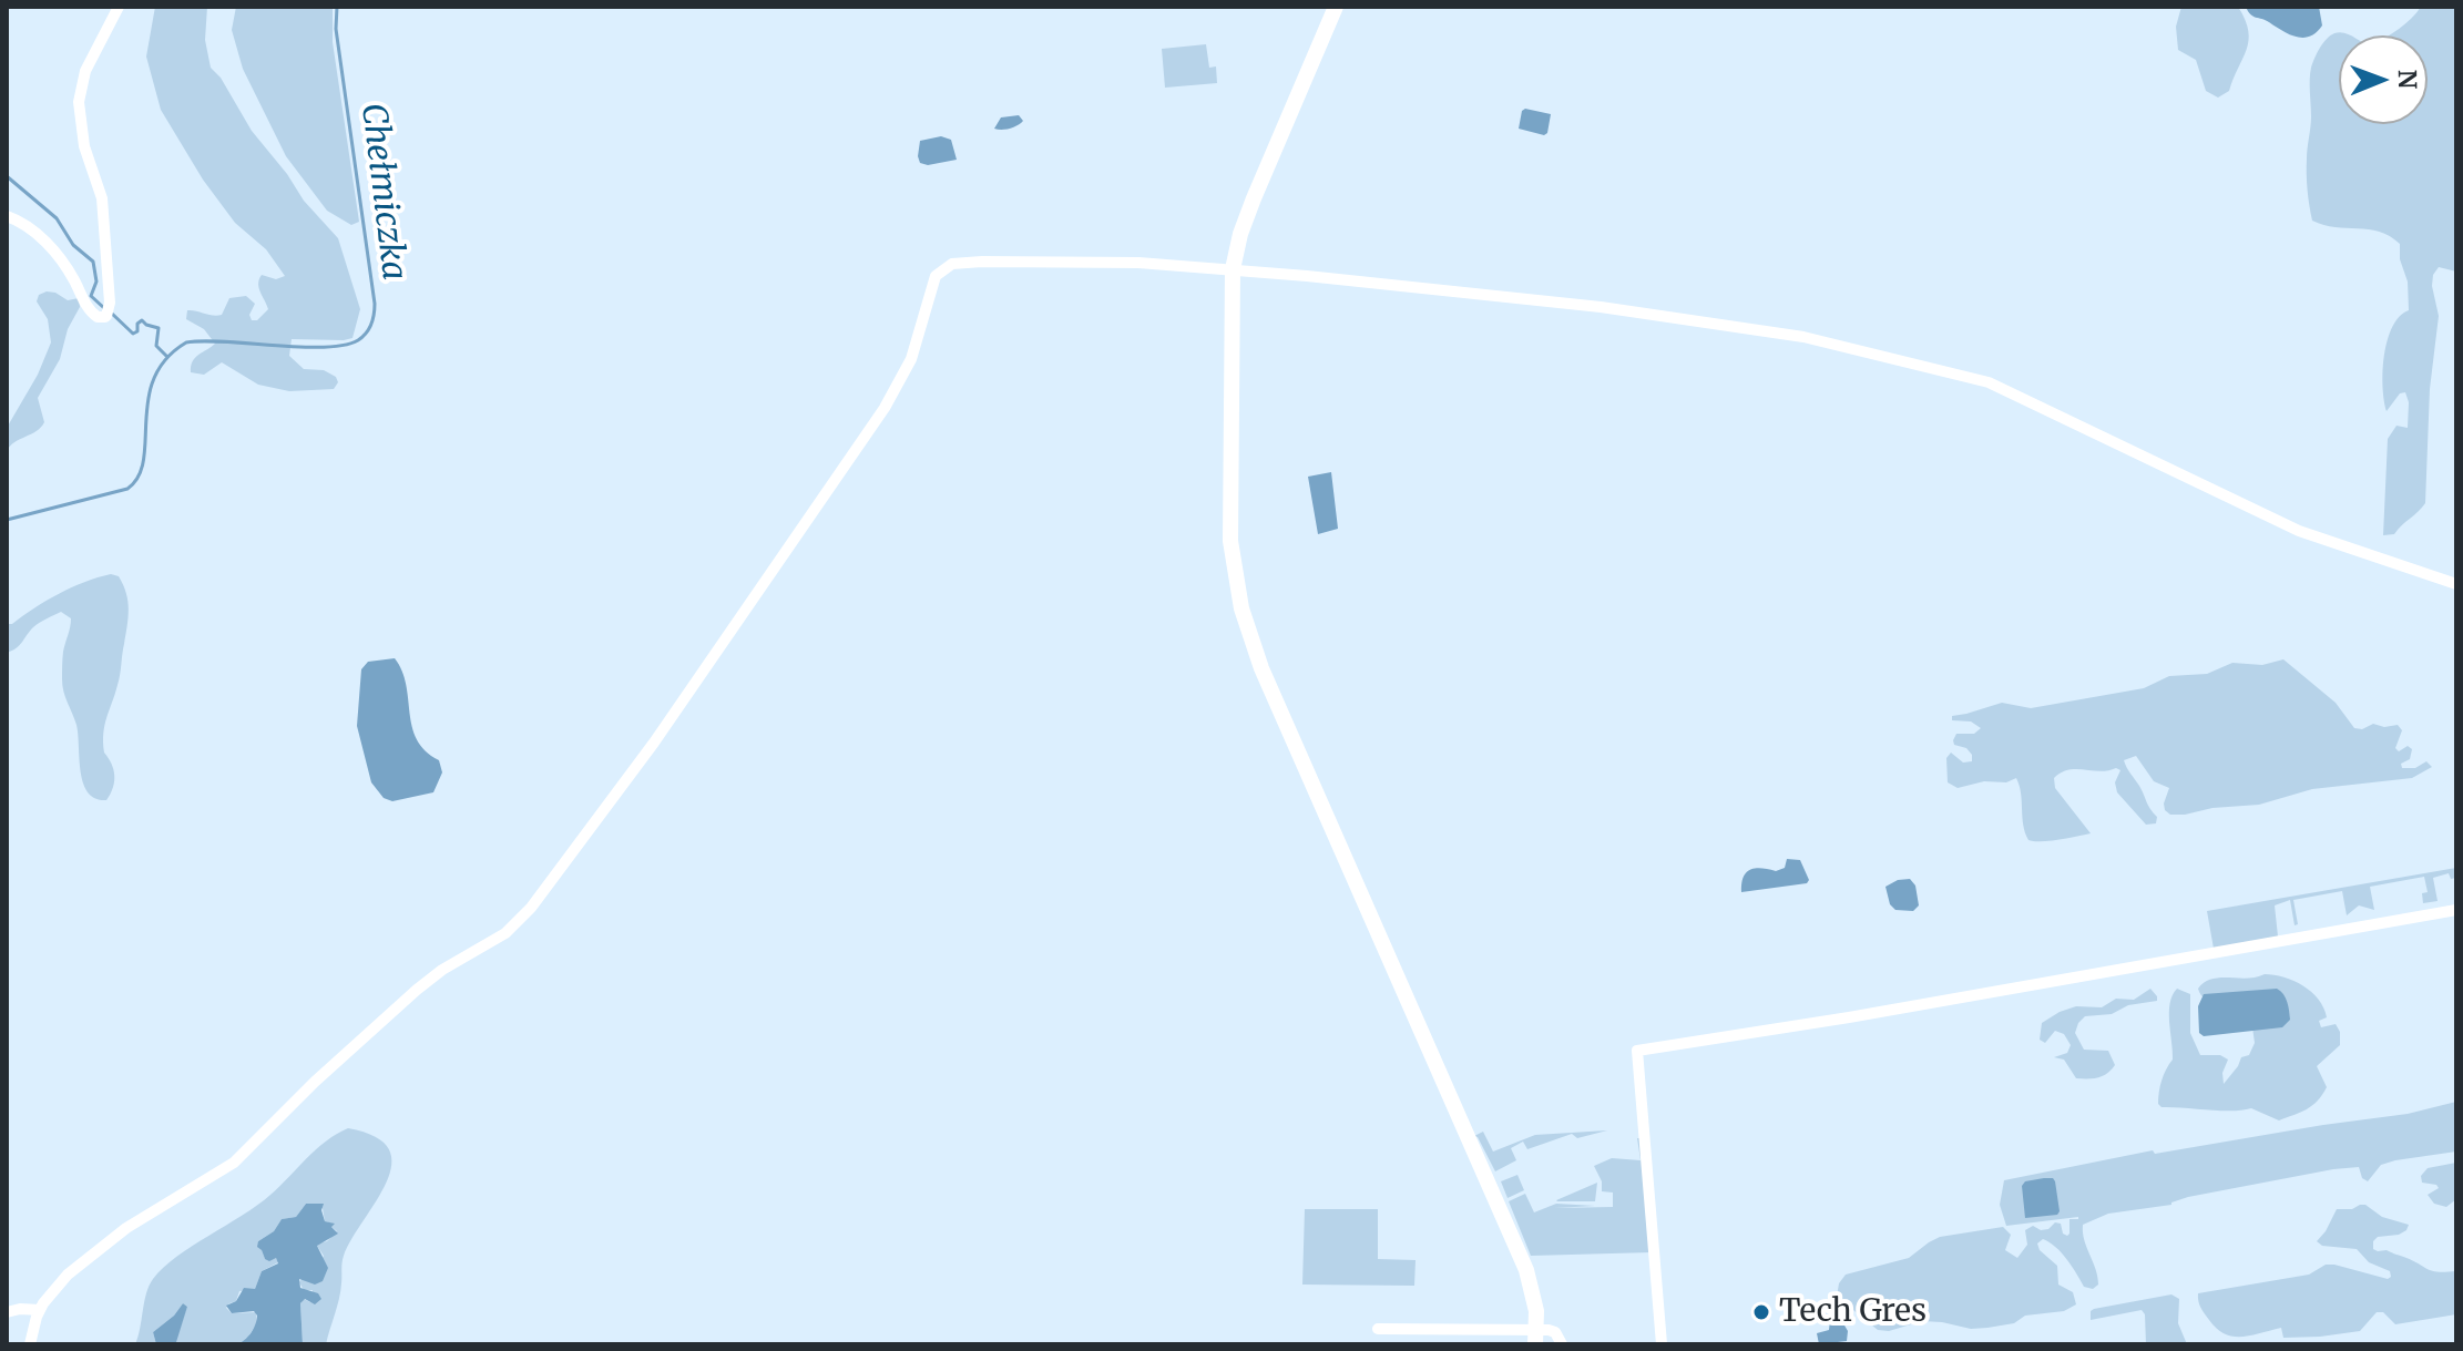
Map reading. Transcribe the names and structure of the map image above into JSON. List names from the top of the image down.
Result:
{
  "water": ["Chełmiczka"],
  "places": ["Tech Gres"],
  "north": "right"
}
